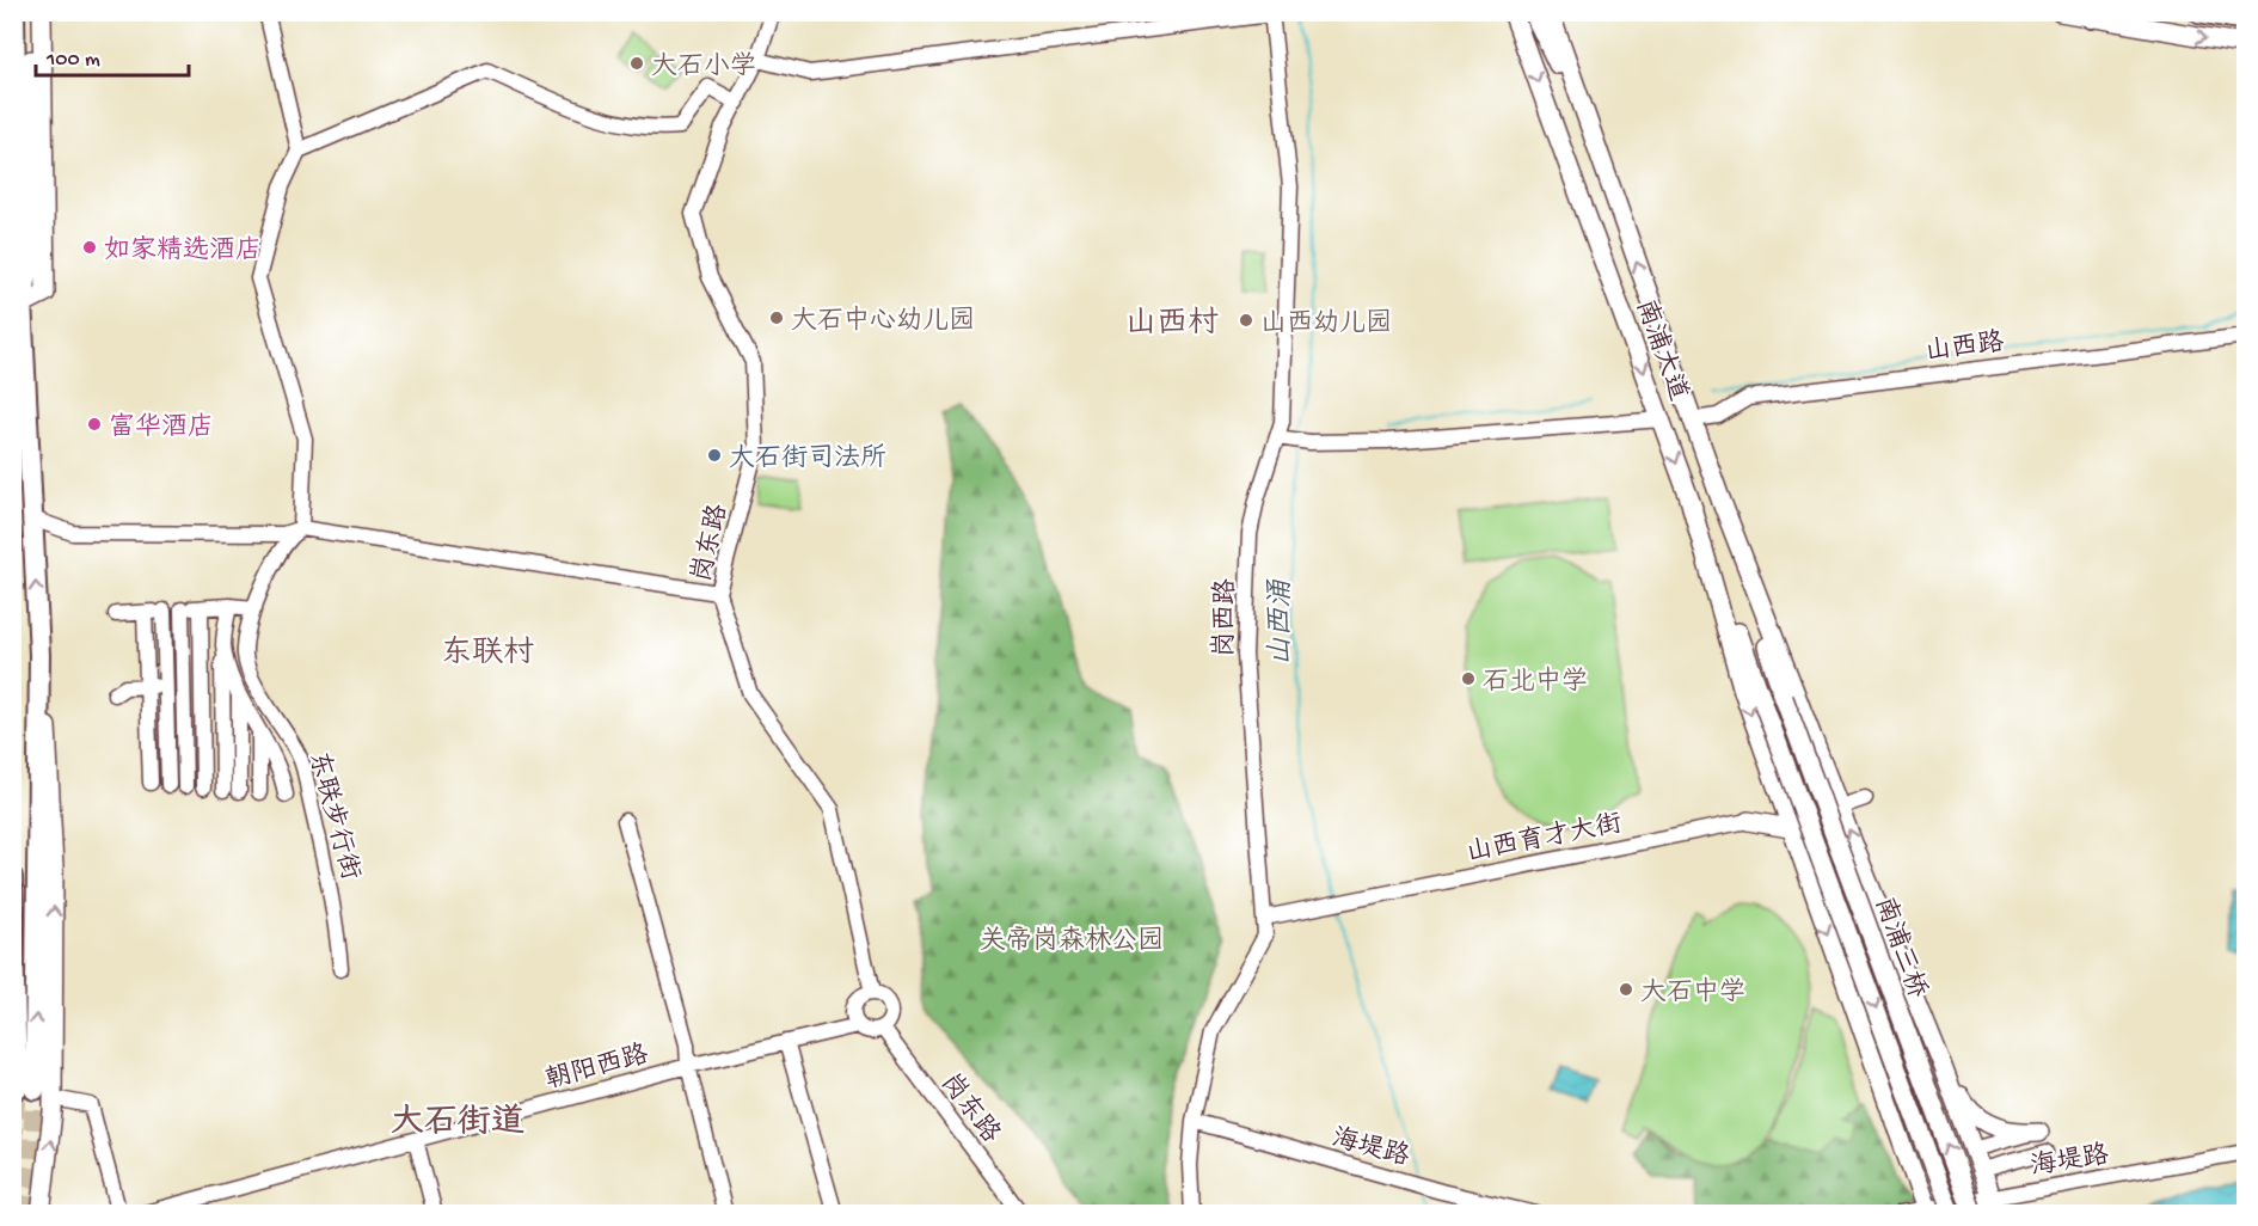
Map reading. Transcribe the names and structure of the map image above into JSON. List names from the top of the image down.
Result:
{
  "streets": {
    "main road": ["南浦大道", "南浦三桥"],
    "street": [
      "山西路",
      "岗东路",
      "岗西路",
      "东联步行街",
      "山西育才大街",
      "朝阳西路",
      "海堤路"
    ]
  },
  "crossings": [
    ["山西路", "南浦大道"],
    ["南浦大道", "南浦三桥"],
    ["岗东路", "朝阳西路"],
    ["岗西路", "山西育才大街"],
    ["岗西路", "海堤路"]
  ],
  "districts": ["山西村", "东联村", "大石街道"],
  "water": ["山西涌"],
  "parks": ["关帝岗森林公园"],
  "places": [
    "大石小学",
    "如家精选酒店",
    "大石中心幼儿园",
    "山西幼儿园",
    "富华酒店",
    "大石街司法所",
    "石北中学",
    "大石中学"
  ],
  "scale_bar": "100 m"
}
